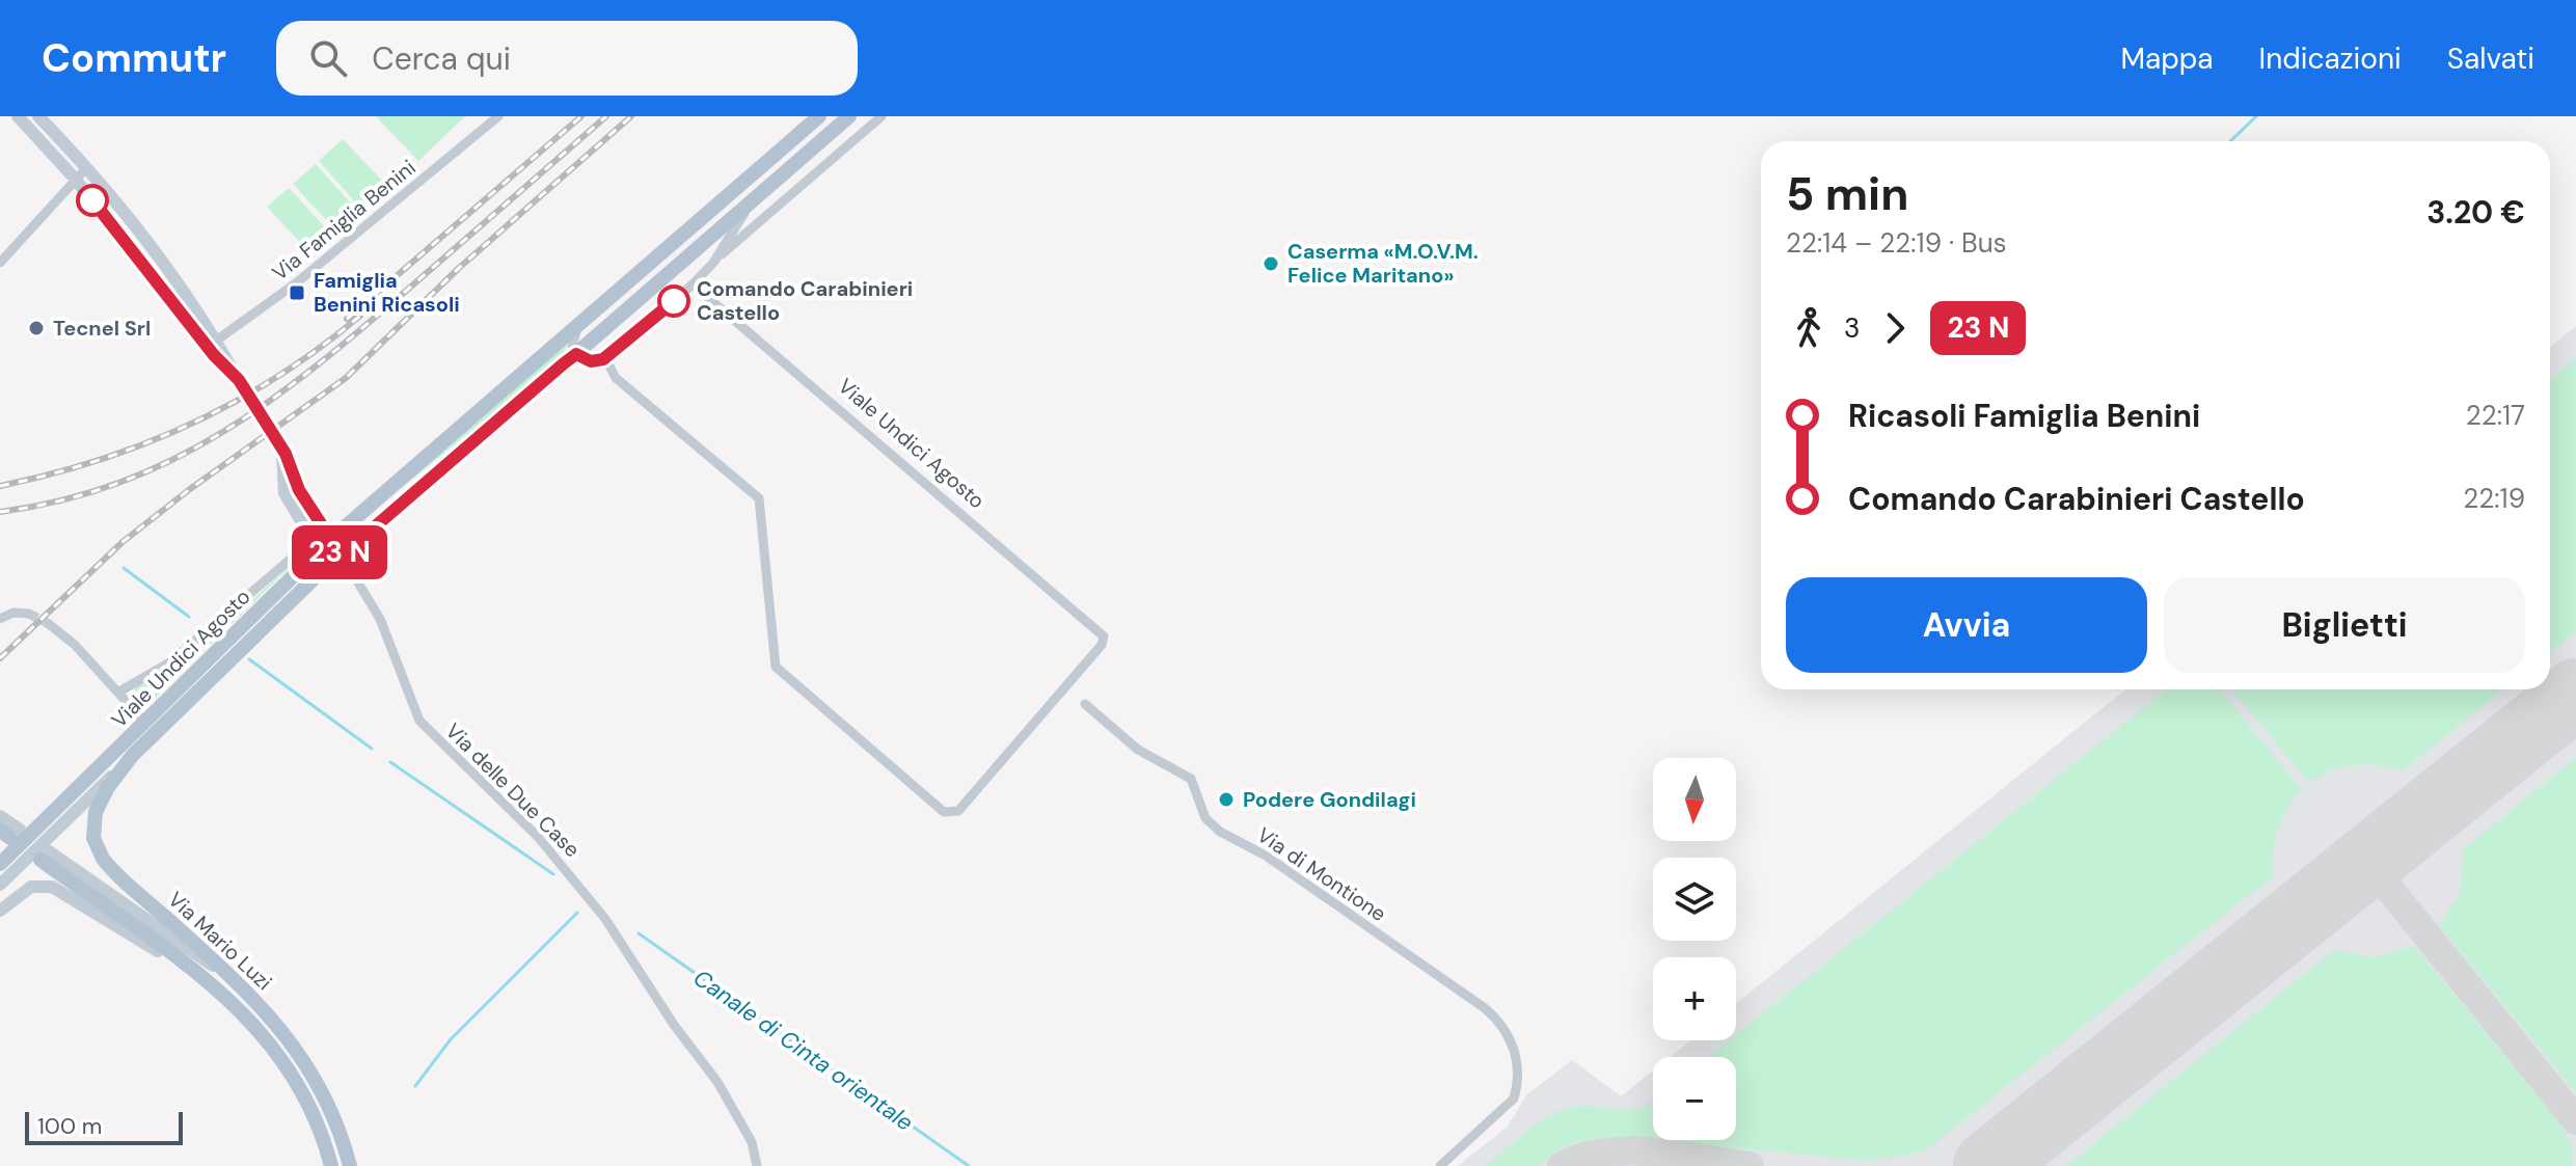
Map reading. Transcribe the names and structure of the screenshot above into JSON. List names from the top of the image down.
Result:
{
  "streets": {
    "main road": ["Viale Undici Agosto", "Via Mario Luzi"],
    "street": ["Via Famiglia Benini", "Via delle Due Case", "Via di Montione"]
  },
  "crossings": [
    ["Viale Undici Agosto", "Via delle Due Case"],
    ["Viale Undici Agosto", "Via Mario Luzi"]
  ],
  "water": ["Canale di Cinta orientale"],
  "places": {
    "other": [
      "Caserma «M.O.V.M. Felice Maritano»",
      "Comando Carabinieri Castello",
      "Tecnel Srl",
      "Podere Gondilagi"
    ],
    "transit": ["Famiglia Benini Ricasoli"]
  },
  "scale_bar": "100 m",
  "north": "bottom",
  "page": {
    "header": "Commutr",
    "search": "Cerca qui",
    "nav": ["Mappa", "Indicazioni", "Salvati"],
    "on_map": "23 N",
    "heading": ["5 min", "22:14 – 22:19 · Bus", "3.20 €"],
    "legs": ["3", "23 N"],
    "list": [
      {
        "name": "Ricasoli Famiglia Benini",
        "value": "22:17"
      },
      {
        "name": "Comando Carabinieri Castello",
        "value": "22:19"
      }
    ],
    "buttons": ["Avvia", "Biglietti"],
    "map_buttons": ["+", "−"],
    "scale": "100 m"
  }
}
